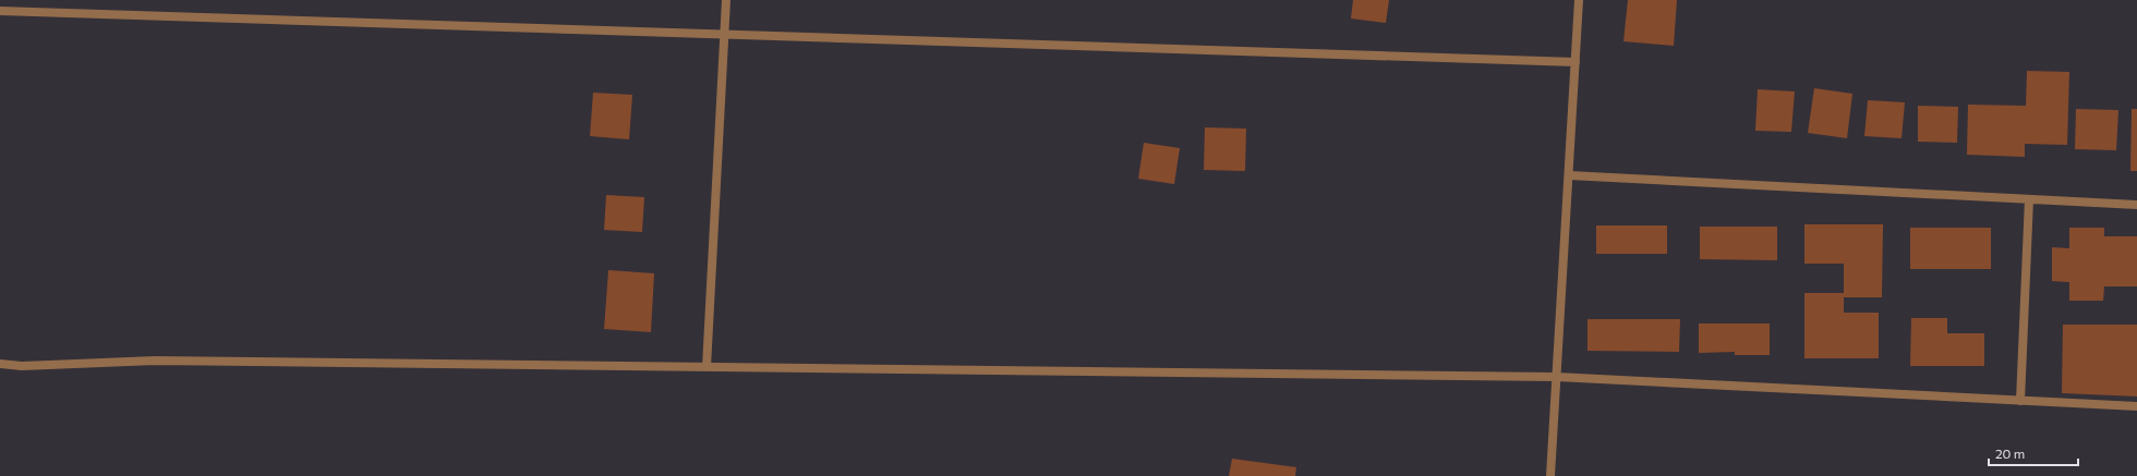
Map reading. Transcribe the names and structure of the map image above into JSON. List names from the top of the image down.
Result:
{
  "scale_bar": "20 m"
}
